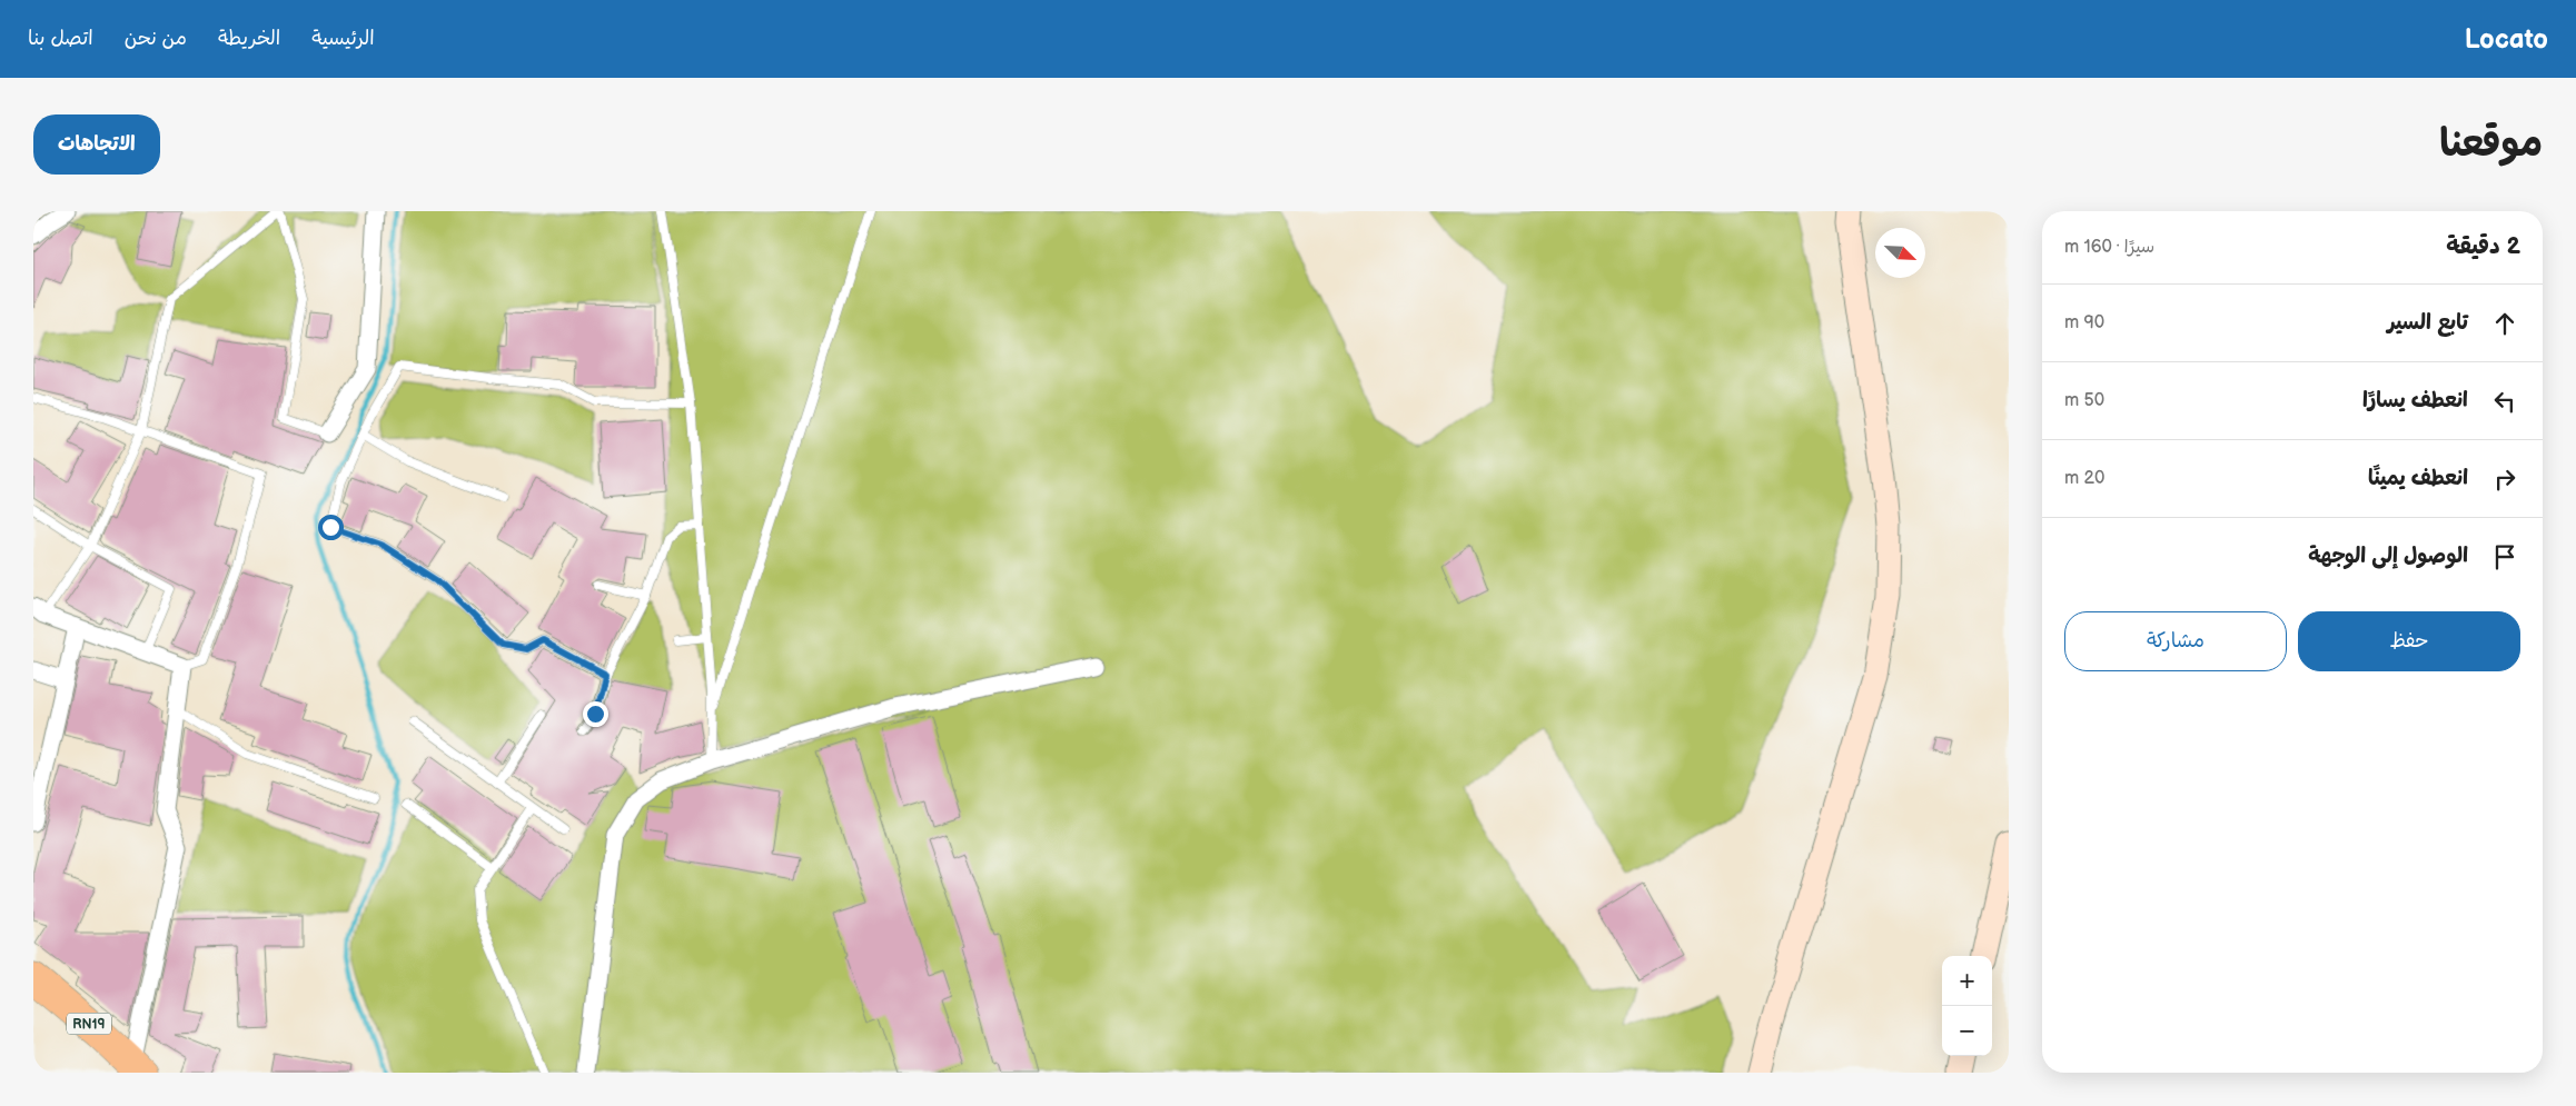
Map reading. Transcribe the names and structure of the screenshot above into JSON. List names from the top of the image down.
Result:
{
  "streets": {
    "highway": ["RN19"]
  },
  "north": "bottom right",
  "page": {
    "header": "Locato",
    "nav": [
      "الرئيسية",
      "الخريطة",
      "من نحن",
      "اتصل بنا"
    ],
    "title": "موقعنا",
    "buttons": [
      "الاتجاهات",
      ["حفظ", "مشاركة"]
    ],
    "heading": ["2 دقيقة", "سيرًا · 160 m"],
    "list": [
      ["تابع السير", "90 m"],
      ["انعطف يسارًا", "50 m"],
      ["انعطف يمينًا", "20 m"],
      "الوصول إلى الوجهة"
    ],
    "map_buttons": ["+", "−"]
  }
}
